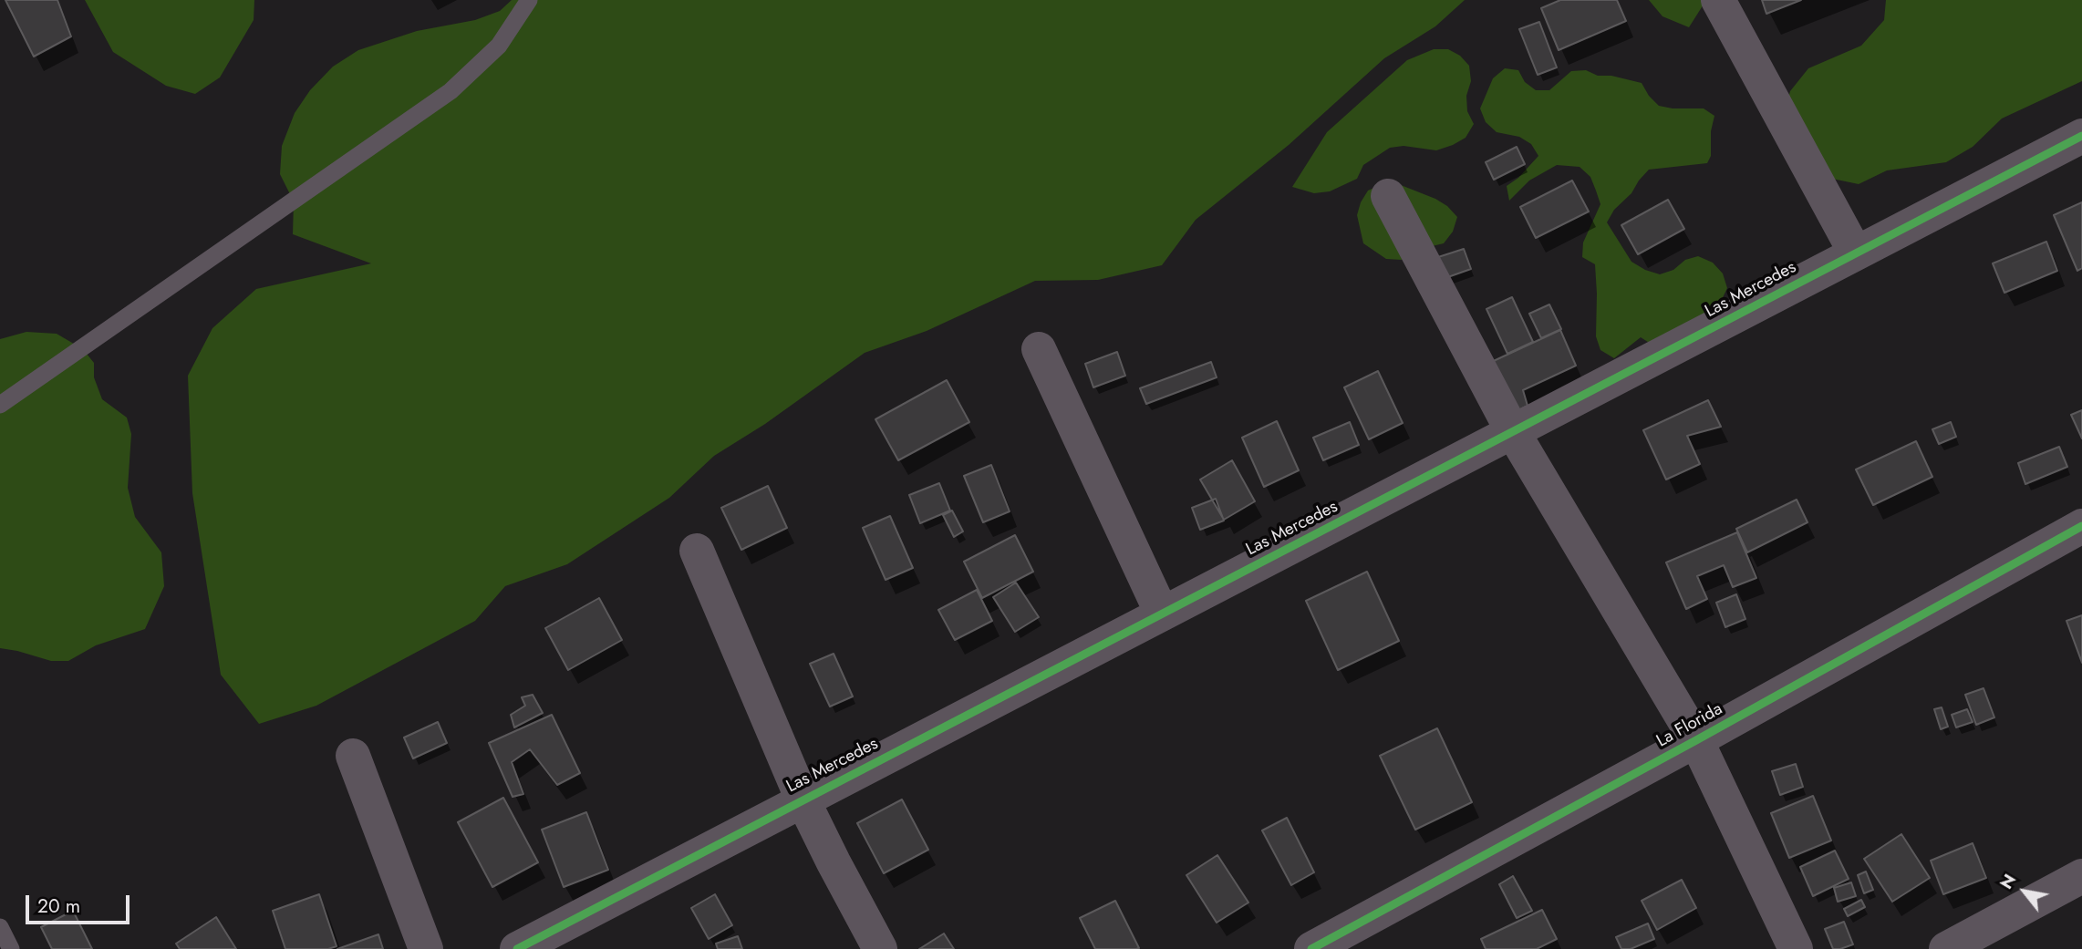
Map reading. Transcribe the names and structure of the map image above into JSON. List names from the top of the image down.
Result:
{
  "streets": {
    "street": ["Las Mercedes", "La Florida"]
  },
  "scale_bar": "20 m",
  "north": "top left"
}
